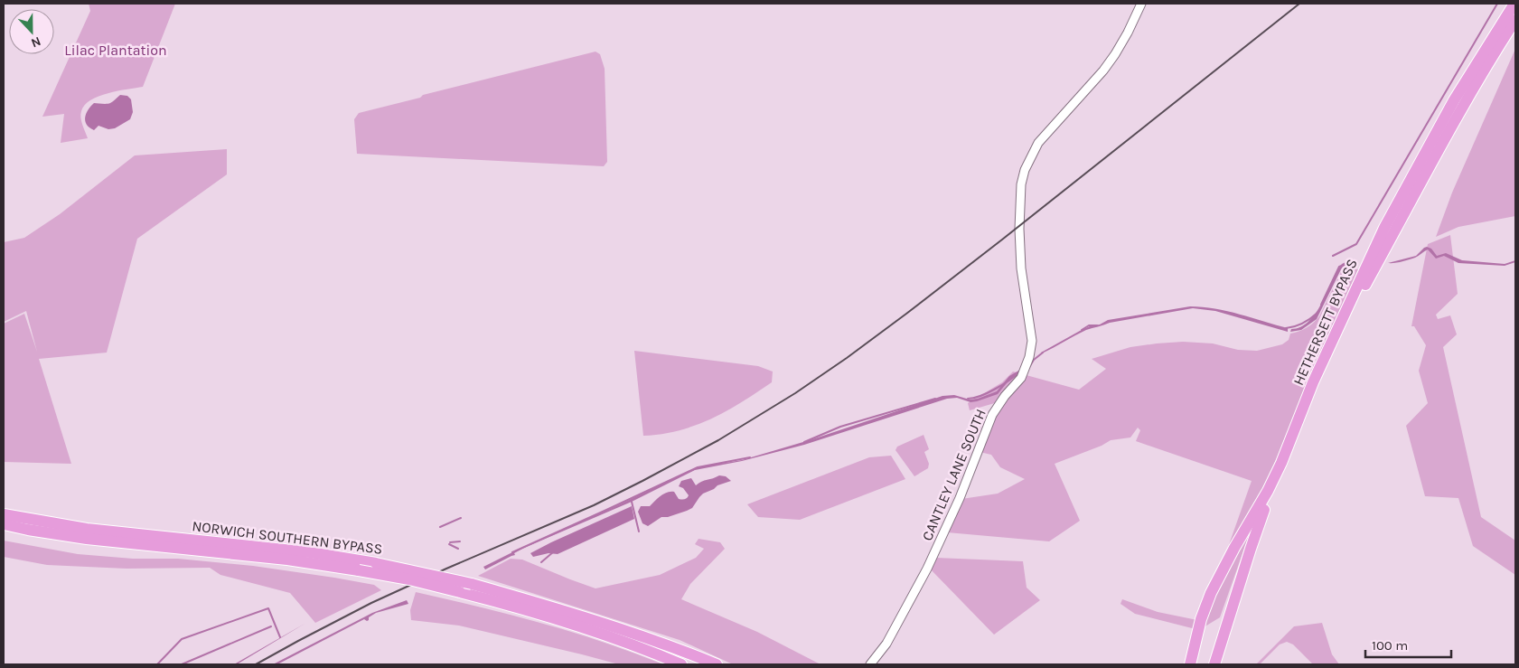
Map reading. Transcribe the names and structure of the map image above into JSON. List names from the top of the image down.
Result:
{
  "streets": {
    "highway": ["HETHERSETT BYPASS", "NORWICH SOUTHERN BYPASS"],
    "street": ["CANTLEY LANE SOUTH"]
  },
  "parks": ["Lilac Plantation"],
  "scale_bar": "100 m",
  "north": "bottom"
}
